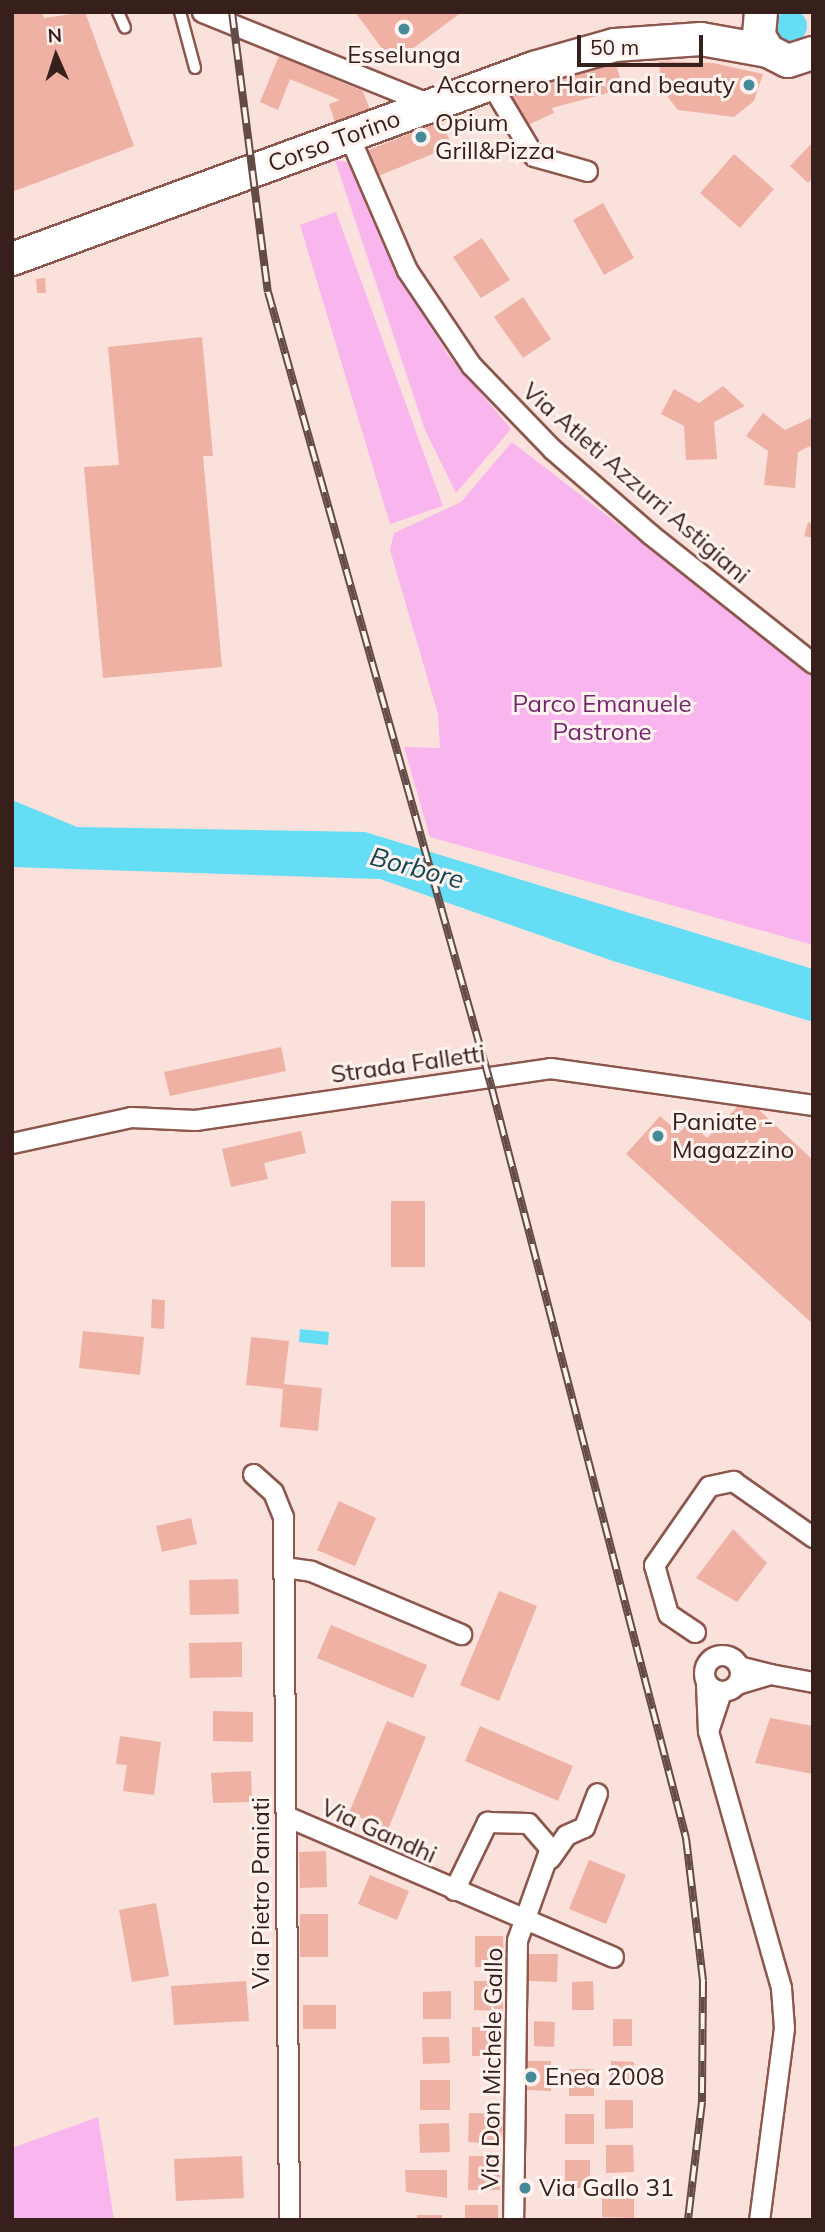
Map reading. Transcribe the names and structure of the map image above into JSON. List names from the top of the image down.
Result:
{
  "streets": {
    "main road": ["Corso Torino"],
    "street": [
      "Via Atleti Azzurri Astigiani",
      "Strada Falletti",
      "Via Gandhi",
      "Via Pietro Paniati",
      "Via Don Michele Gallo"
    ]
  },
  "crossings": [
    ["Corso Torino", "Via Atleti Azzurri Astigiani"],
    ["Via Gandhi", "Via Pietro Paniati"],
    ["Via Gandhi", "Via Don Michele Gallo"]
  ],
  "water": ["Borbore"],
  "parks": ["Parco Emanuele Pastrone"],
  "places": [
    "Esselunga",
    "Accornero Hair and beauty",
    "Opium Grill&Pizza",
    "Paniate - Magazzino",
    "Enea 2008",
    "Via Gallo 31"
  ],
  "scale_bar": "50 m",
  "north": "top"
}
